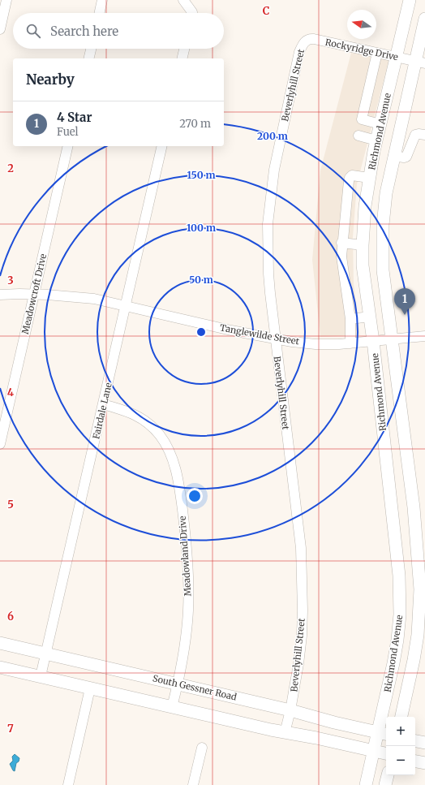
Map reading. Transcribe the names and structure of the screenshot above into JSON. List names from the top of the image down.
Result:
{
  "streets": {
    "main road": ["Richmond Avenue", "South Gessner Road"],
    "street": [
      "Rockyridge Drive",
      "Beverlyhill Street",
      "Meadowcroft Drive",
      "Tanglewilde Street",
      "Fairdale Lane",
      "Meadowland Drive"
    ]
  },
  "crossings": [
    ["Rockyridge Drive", "Beverlyhill Street"],
    ["Rockyridge Drive", "Richmond Avenue"],
    ["Beverlyhill Street", "Tanglewilde Street"],
    ["Beverlyhill Street", "South Gessner Road"],
    ["Richmond Avenue", "Tanglewilde Street"],
    ["Richmond Avenue", "South Gessner Road"],
    ["Meadowcroft Drive", "Tanglewilde Street"],
    ["Tanglewilde Street", "Fairdale Lane"],
    ["Fairdale Lane", "Meadowland Drive"],
    ["Fairdale Lane", "South Gessner Road"],
    ["Meadowland Drive", "South Gessner Road"]
  ],
  "north": "left",
  "page": {
    "search": "Search here",
    "heading": "Nearby",
    "list": [
      {
        "mark": "1",
        "name": "4 Star",
        "note": "Fuel",
        "value": "270 m"
      }
    ],
    "pins": "1",
    "map_buttons": ["+", "−"]
  },
  "grid": {
    "columns": ["C"],
    "rows": [
      "2",
      "3",
      "4",
      "5",
      "6",
      "7"
    ]
  },
  "rings": [
    "200 m",
    "150 m",
    "100 m",
    "50 m"
  ]
}
